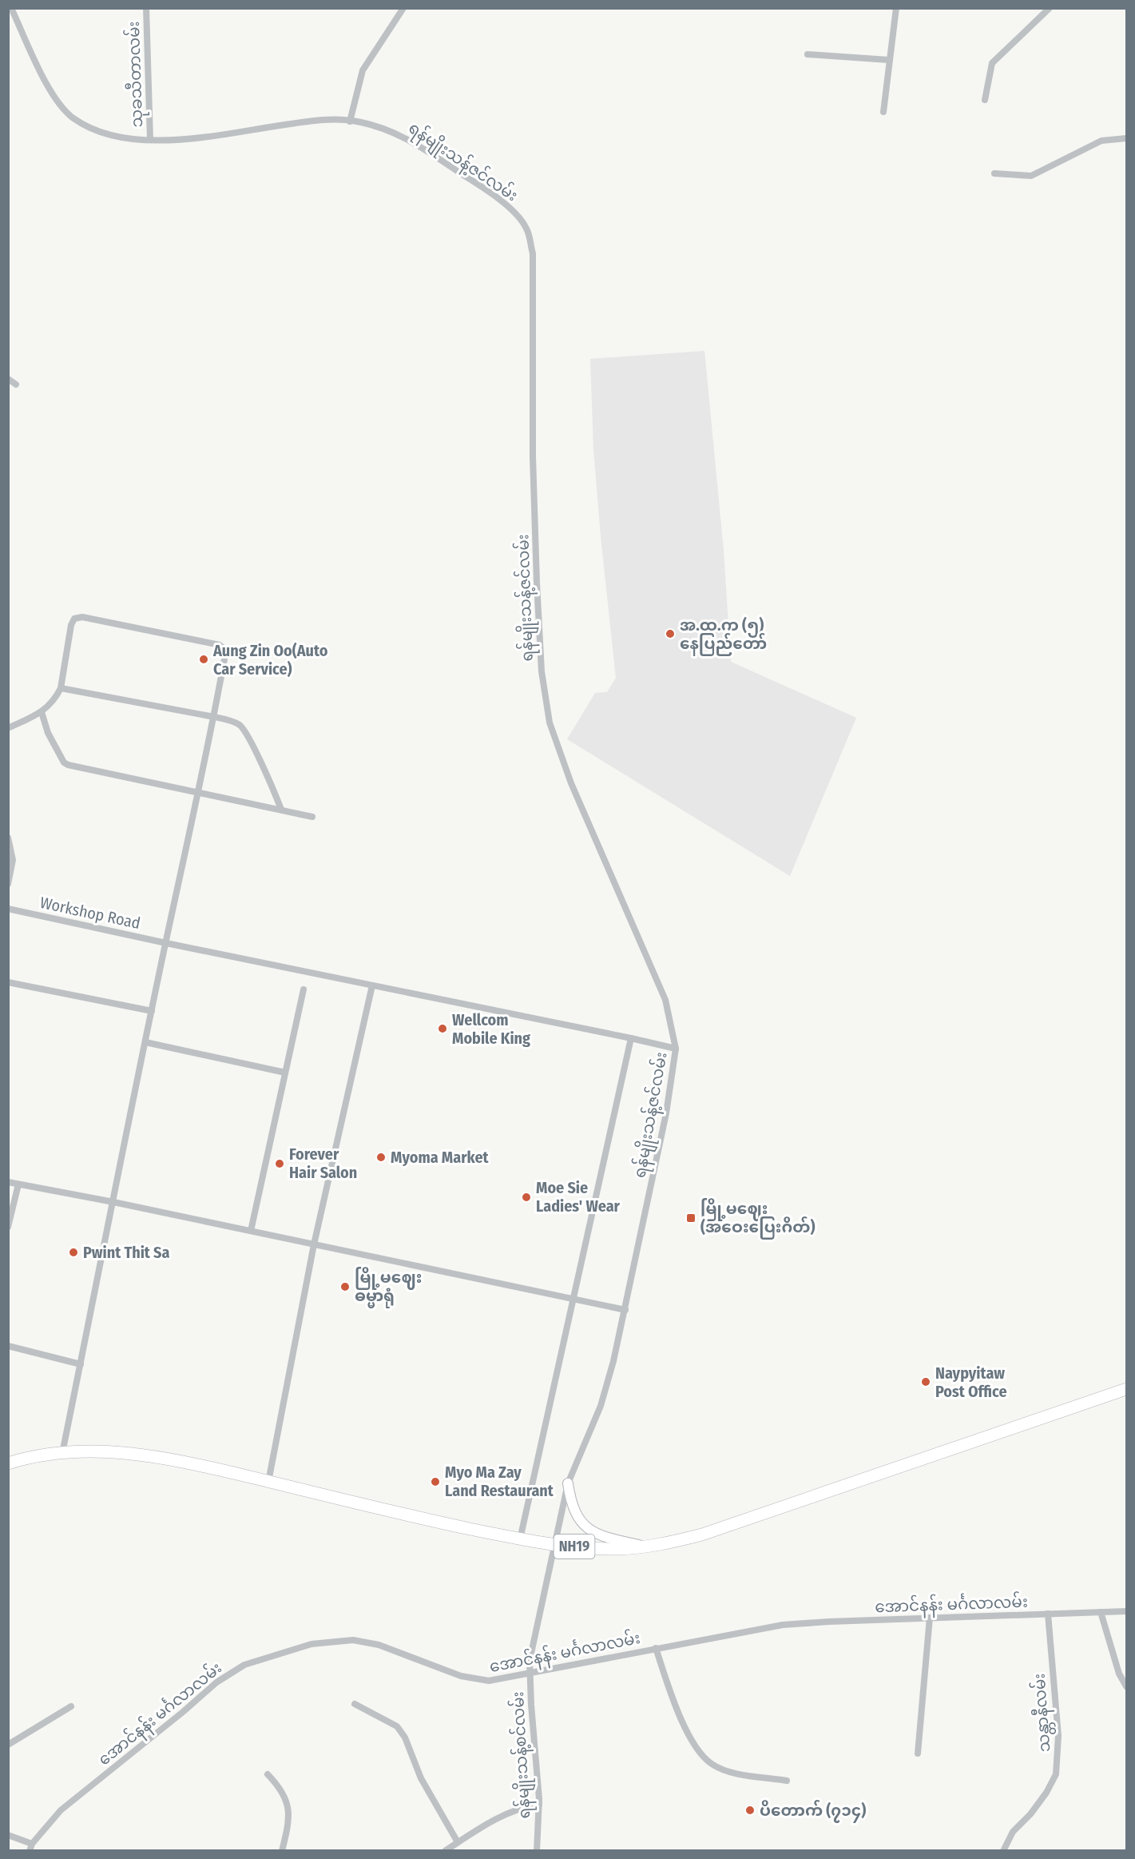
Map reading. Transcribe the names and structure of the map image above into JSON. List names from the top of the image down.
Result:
{
  "streets": {
    "highway": ["NH19"],
    "street": [
      "သုခသီတာလမ်း",
      "ရန်မျိုးသန့်ဇင်လမ်း",
      "Workshop Road",
      "အောင်နန်း မင်္ဂလာလမ်း",
      "သန္တာနီလမ်း",
      "ရန်မျိုးသန့်စင်လမ်း"
    ]
  },
  "crossings": [
    ["သုခသီတာလမ်း", "ရန်မျိုးသန့်ဇင်လမ်း"],
    ["ရန်မျိုးသန့်ဇင်လမ်း", "Workshop Road"],
    ["ရန်မျိုးသန့်ဇင်လမ်း", "NH19"],
    ["ရန်မျိုးသန့်ဇင်လမ်း", "ရန်မျိုးသန့်စင်လမ်း"],
    ["NH19", "ရန်မျိုးသန့်စင်လမ်း"],
    ["အောင်နန်း မင်္ဂလာလမ်း", "သန္တာနီလမ်း"],
    ["အောင်နန်း မင်္ဂလာလမ်း", "ရန်မျိုးသန့်စင်လမ်း"]
  ],
  "places": {
    "other": [
      "အ.ထ.က (၅) နေပြည်တော်",
      "Aung Zin Oo(Auto Car Service)",
      "Wellcom Mobile King",
      "Myoma Market",
      "Forever Hair Salon",
      "Moe Sie Ladies' Wear",
      "Pwint Thit Sa",
      "မြို့မဈေး ဓမ္မာရုံ",
      "Naypyitaw Post Office",
      "Myo Ma Zay Land Restaurant",
      "ပိတောက် (၇၁၄)"
    ],
    "transit": ["မြို့မဈေး (အဝေးပြေးဂိတ်)"]
  }
}
